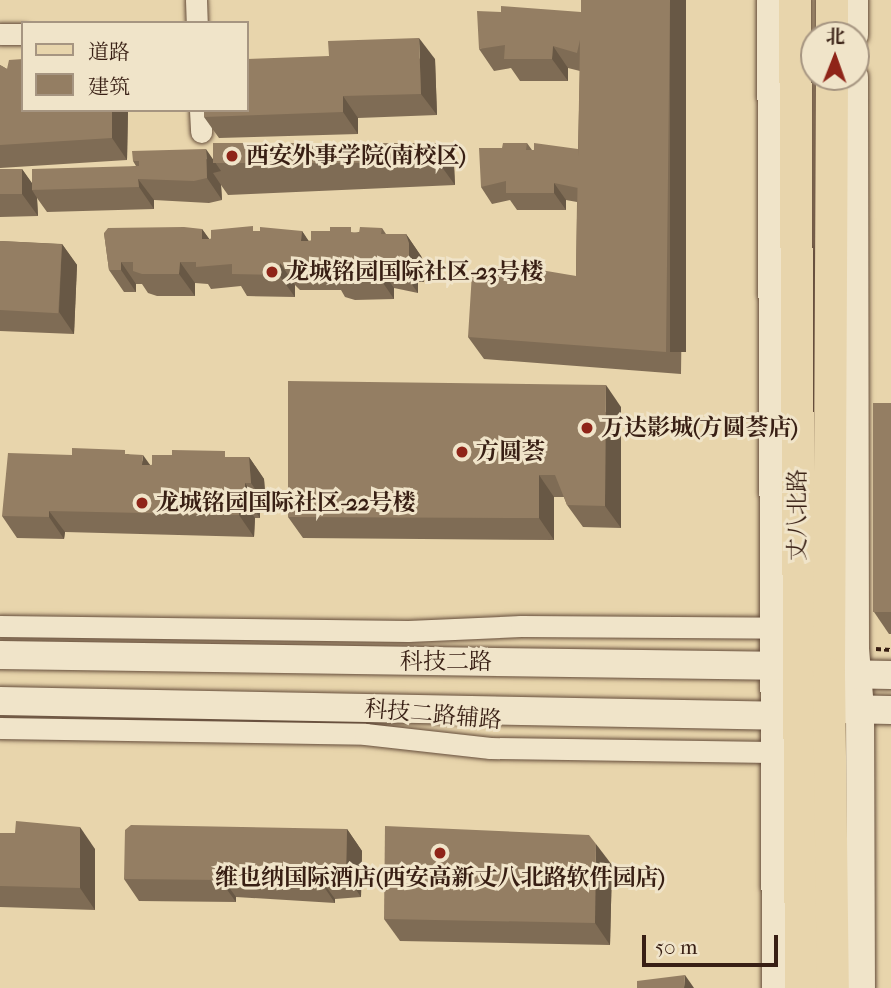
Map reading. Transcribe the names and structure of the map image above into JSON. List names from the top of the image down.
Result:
{
  "streets": {
    "main road": ["丈八北路", "科技二路"],
    "street": ["科技二路辅路"]
  },
  "crossings": [
    ["丈八北路", "科技二路"],
    ["丈八北路", "科技二路辅路"]
  ],
  "places": [
    "西安外事学院(南校区)",
    "龙城铭园国际社区-23号楼",
    "万达影城(方圆荟店)",
    "方圆荟",
    "龙城铭园国际社区-22号楼",
    "维也纳国际酒店(西安高新丈八北路软件园店)"
  ],
  "legend": ["道路", "建筑"],
  "scale_bar": "50 m",
  "north": "top"
}
